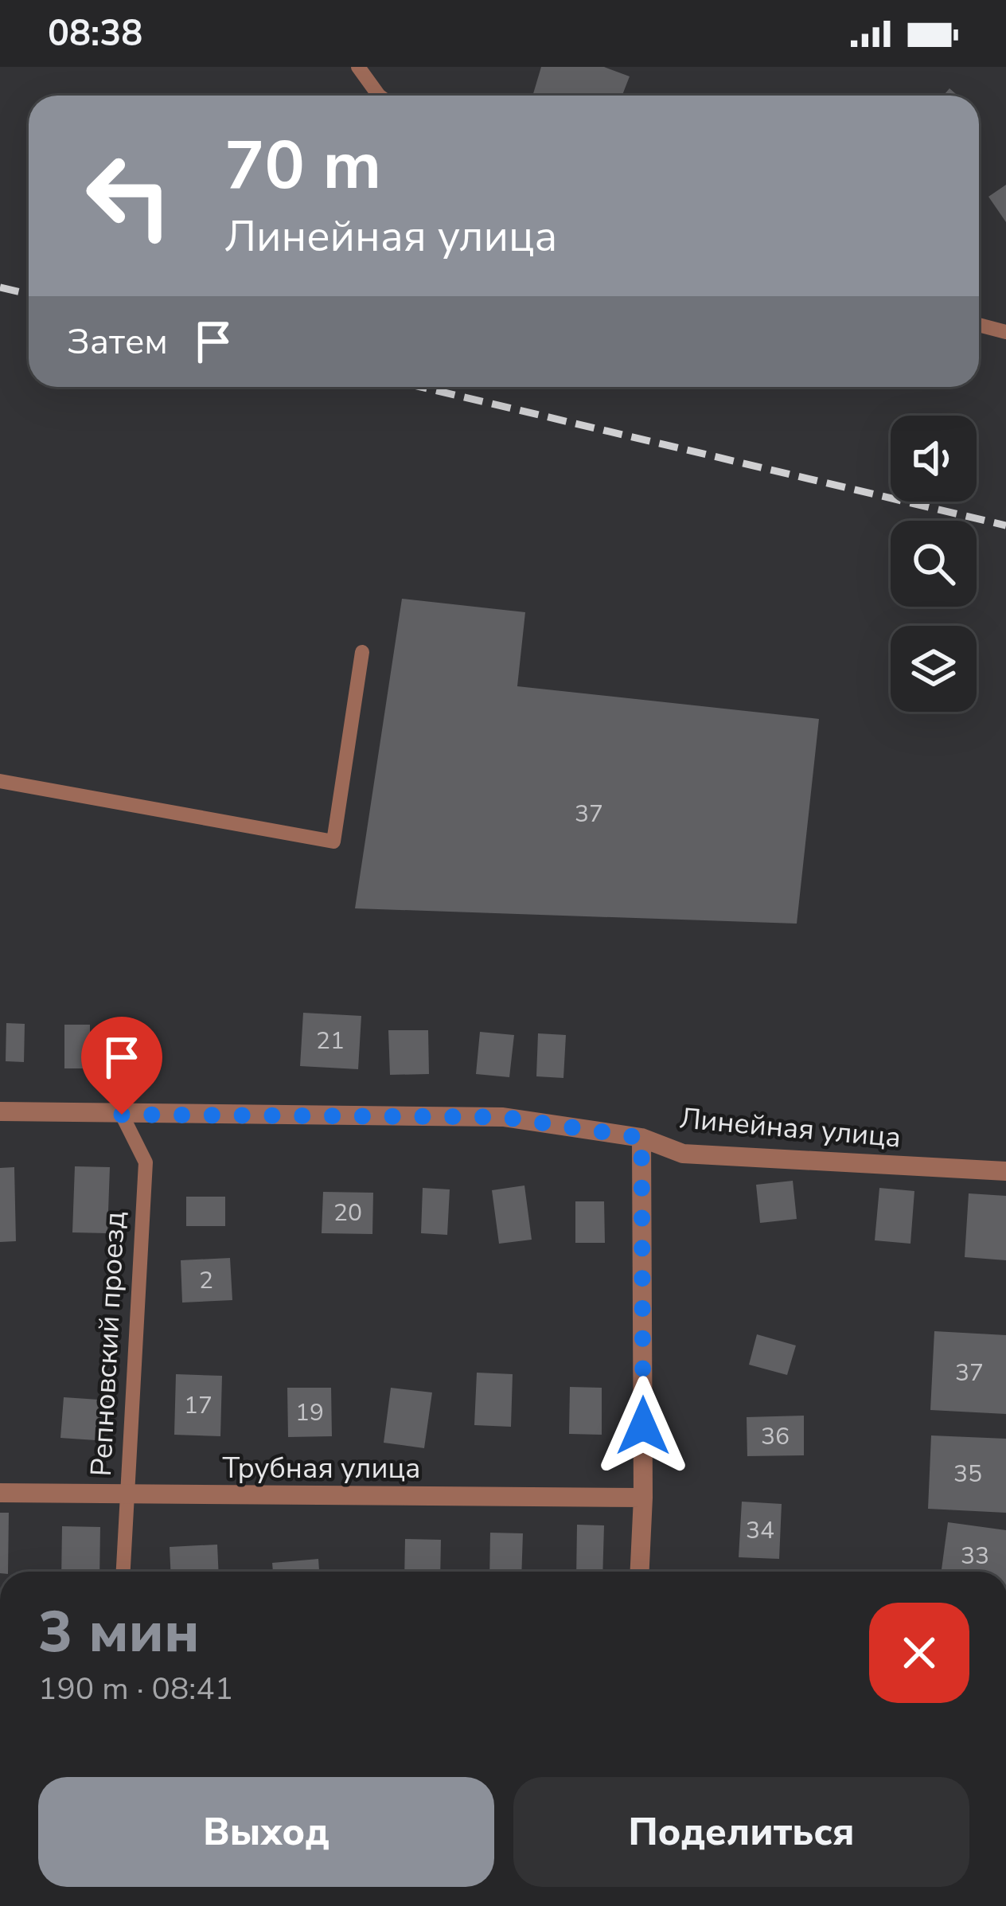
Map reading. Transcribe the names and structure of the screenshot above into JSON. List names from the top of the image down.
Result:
{
  "streets": {
    "street": ["Линейная улица", "Трубная улица"],
    "lane": ["Репновский проезд"]
  },
  "crossings": [
    ["Линейная улица", "Репновский проезд"],
    ["Репновский проезд", "Трубная улица"]
  ],
  "house_numbers": [
    "37",
    "21",
    "20",
    "2",
    "37",
    "17",
    "19",
    "36",
    "35",
    "34",
    "33"
  ],
  "page": {
    "status": "08:38",
    "turn": ["70 m", "Линейная улица"],
    "then": "Затем",
    "heading": ["3 мин", "190 m · 08:41"],
    "buttons": ["Выход", "Поделиться"]
  }
}
